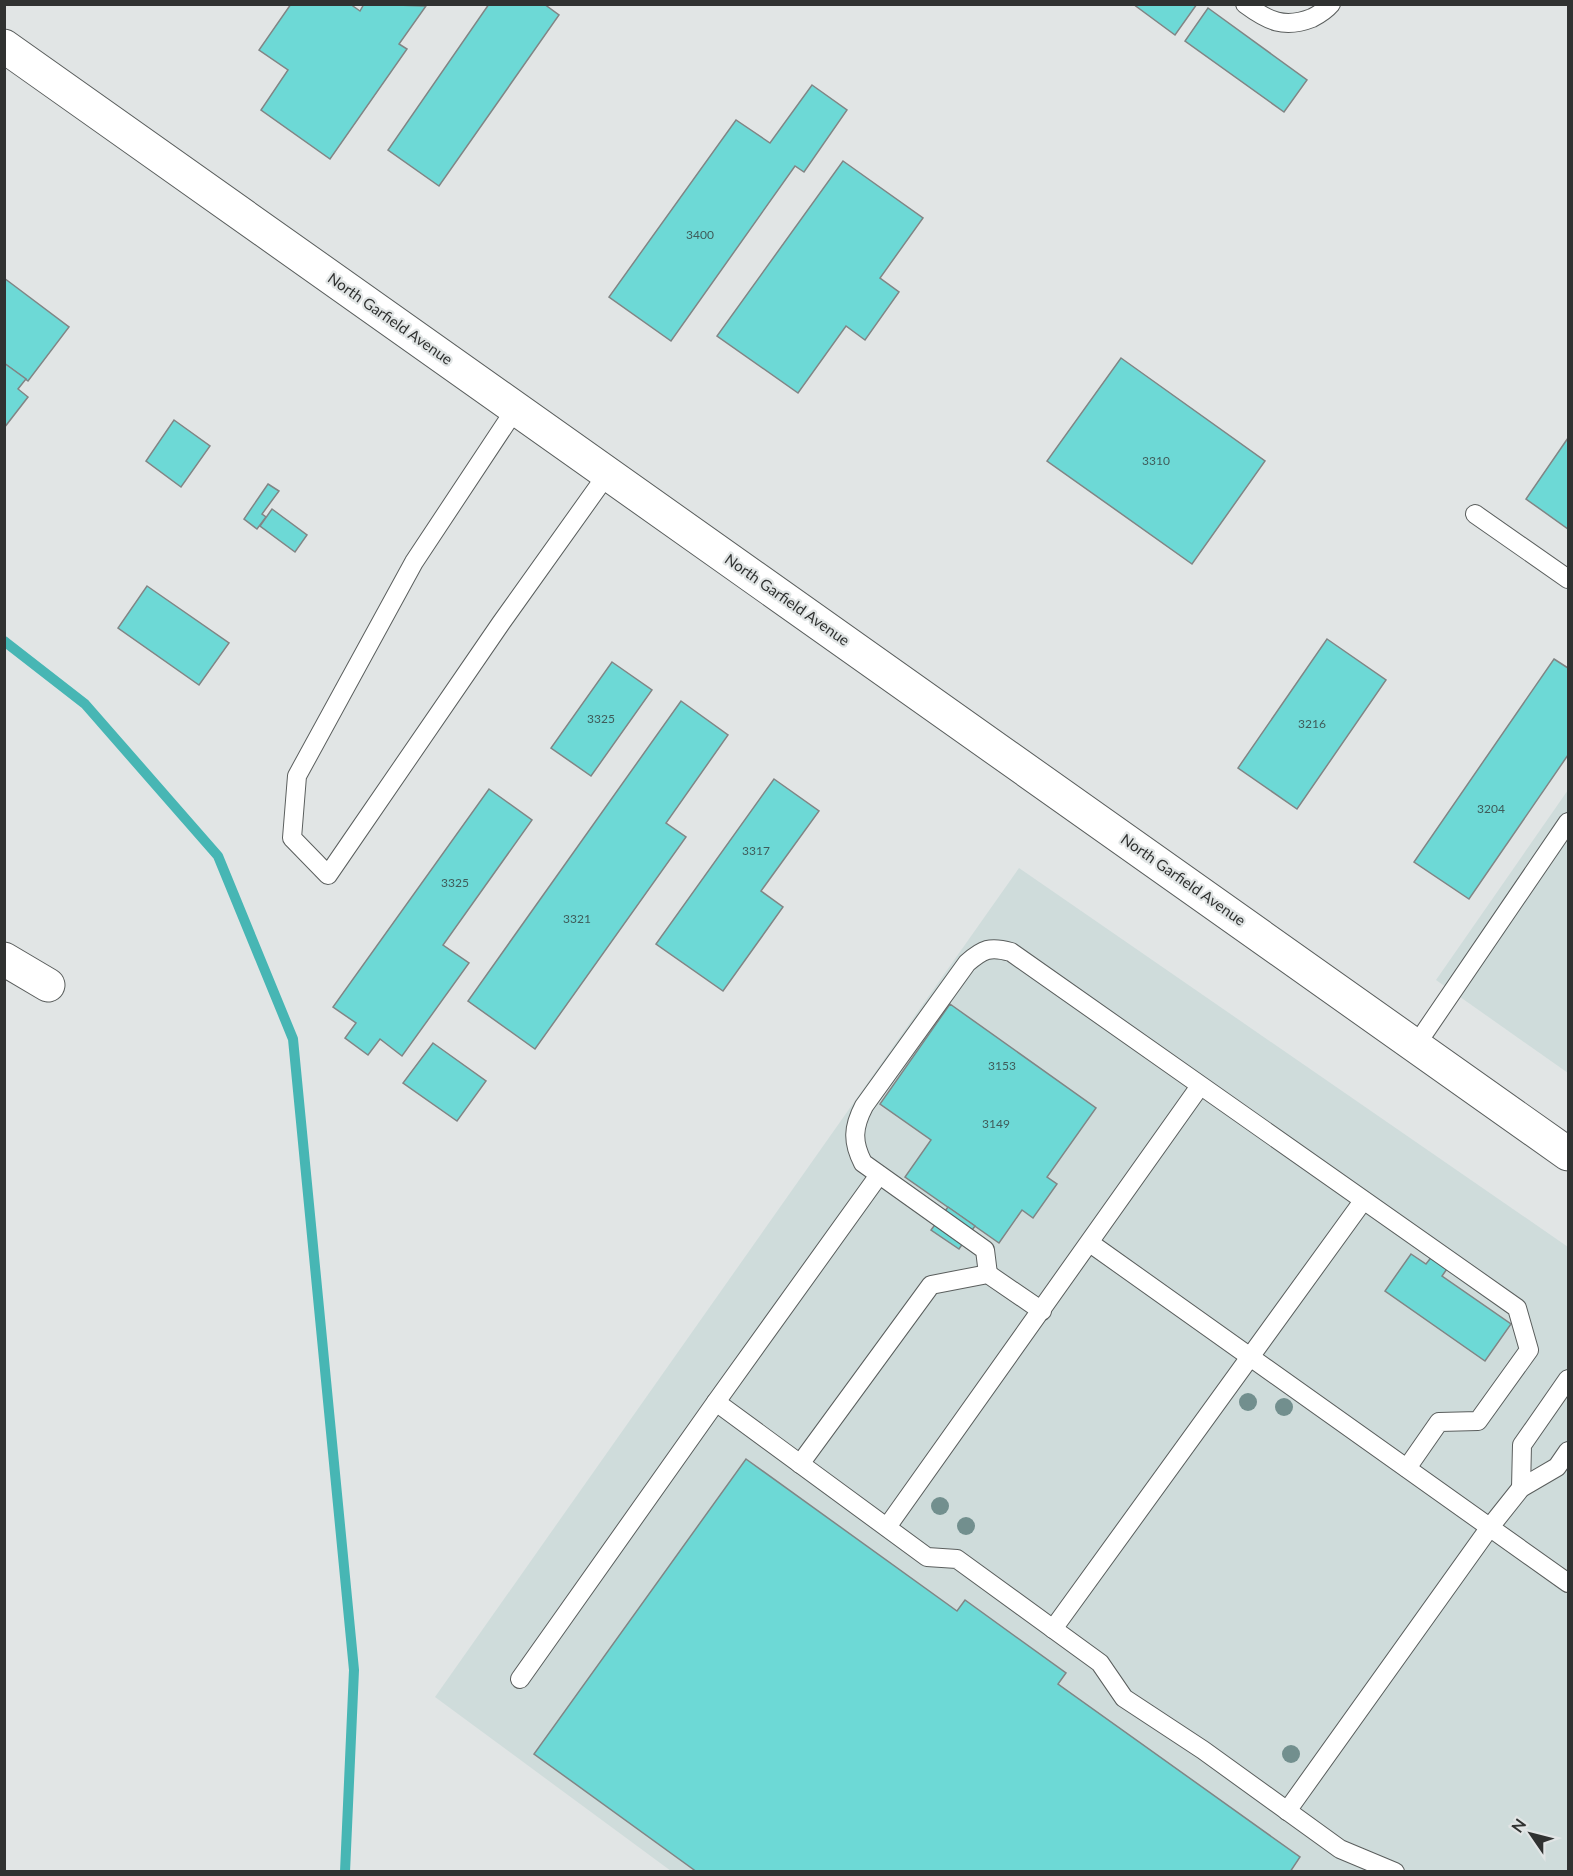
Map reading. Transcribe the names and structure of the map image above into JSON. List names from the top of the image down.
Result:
{
  "streets": {
    "main road": ["North Garfield Avenue"]
  },
  "house_numbers": [
    "3400",
    "3310",
    "3325",
    "3216",
    "3204",
    "3317",
    "3325",
    "3321",
    "3153",
    "3149"
  ],
  "north": "top left"
}
